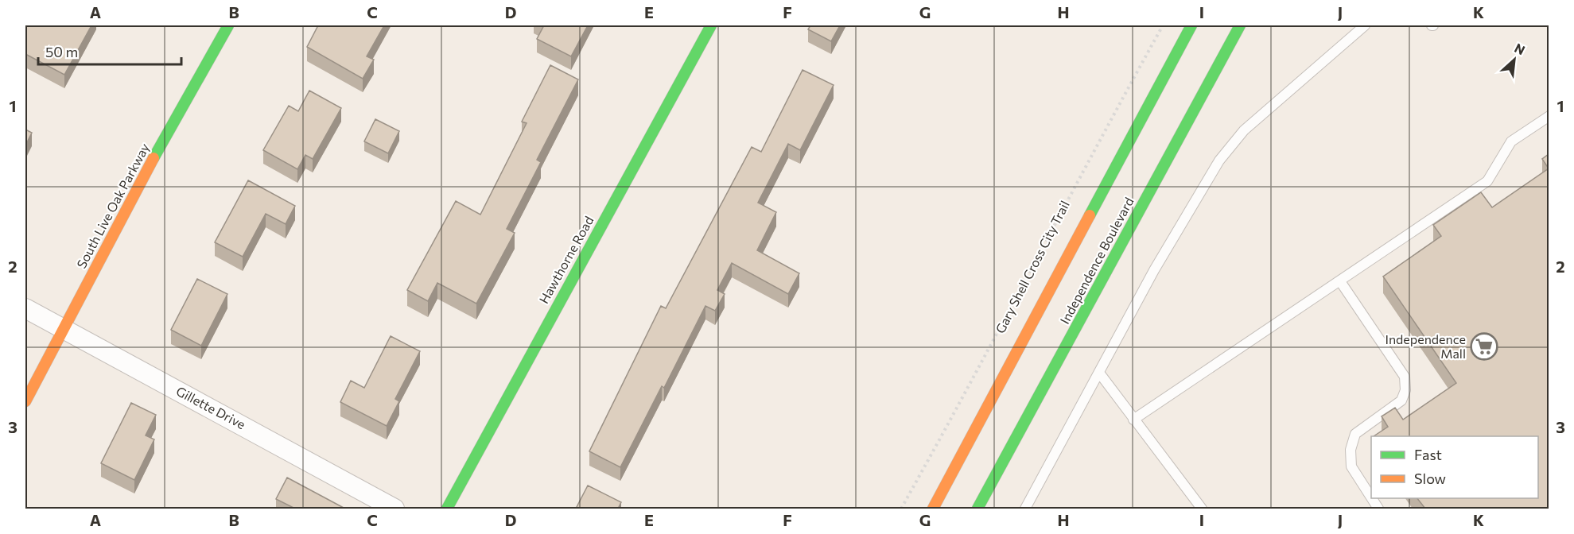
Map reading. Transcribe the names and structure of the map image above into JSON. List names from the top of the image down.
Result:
{
  "streets": {
    "main road": ["South Live Oak Parkway", "Hawthorne Road", "Independence Boulevard"],
    "street": ["Gillette Drive"],
    "path": ["Gary Shell Cross City Trail"]
  },
  "crossings": [
    ["South Live Oak Parkway", "Gillette Drive"]
  ],
  "places": {
    "supermarket": ["Independence Mall"]
  },
  "legend": ["Fast", "Slow"],
  "scale_bar": "50 m",
  "north": "top right",
  "grid": {
    "columns": [
      "A",
      "B",
      "C",
      "D",
      "E",
      "F",
      "G",
      "H",
      "I",
      "J",
      "K"
    ],
    "rows": ["1", "2", "3"]
  }
}
